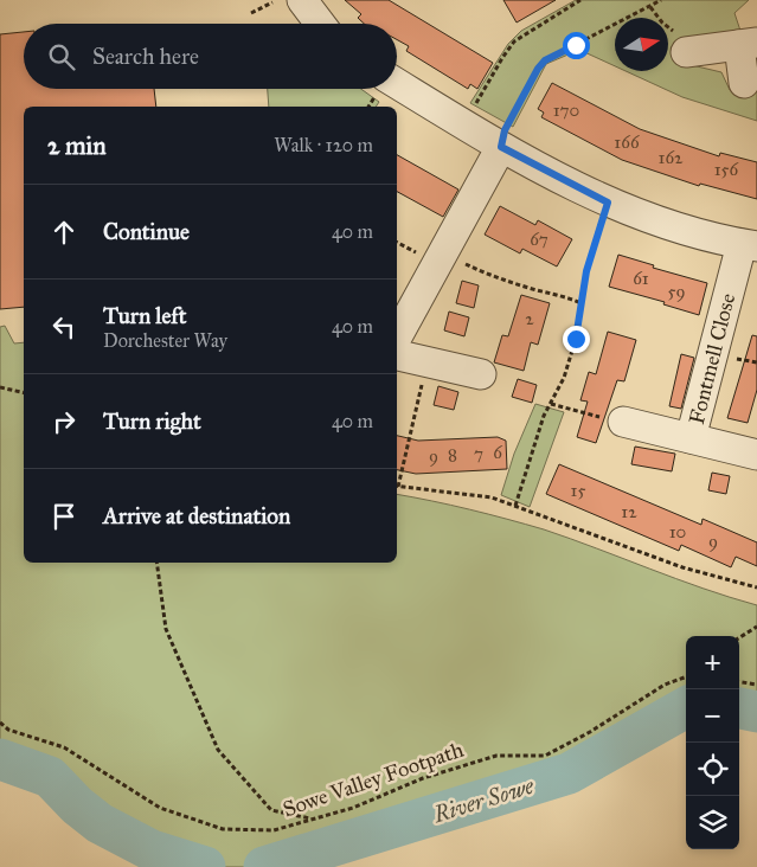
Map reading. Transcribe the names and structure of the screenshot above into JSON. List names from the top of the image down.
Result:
{
  "streets": {
    "street": ["Fontmell Close"],
    "path": ["Sowe Valley Footpath"]
  },
  "water": ["River Sowe"],
  "house_numbers": [
    "170",
    "166",
    "162",
    "156",
    "67",
    "61",
    "59",
    "2",
    "6",
    "7",
    "8",
    "9",
    "15",
    "12",
    "10",
    "9"
  ],
  "north": "right",
  "page": {
    "search": "Search here",
    "heading": ["2 min", "Walk · 120 m"],
    "list": [
      ["Continue", "40 m"],
      ["Turn left", "Dorchester Way", "40 m"],
      ["Turn right", "40 m"],
      "Arrive at destination"
    ],
    "map_buttons": ["+", "−"]
  }
}
